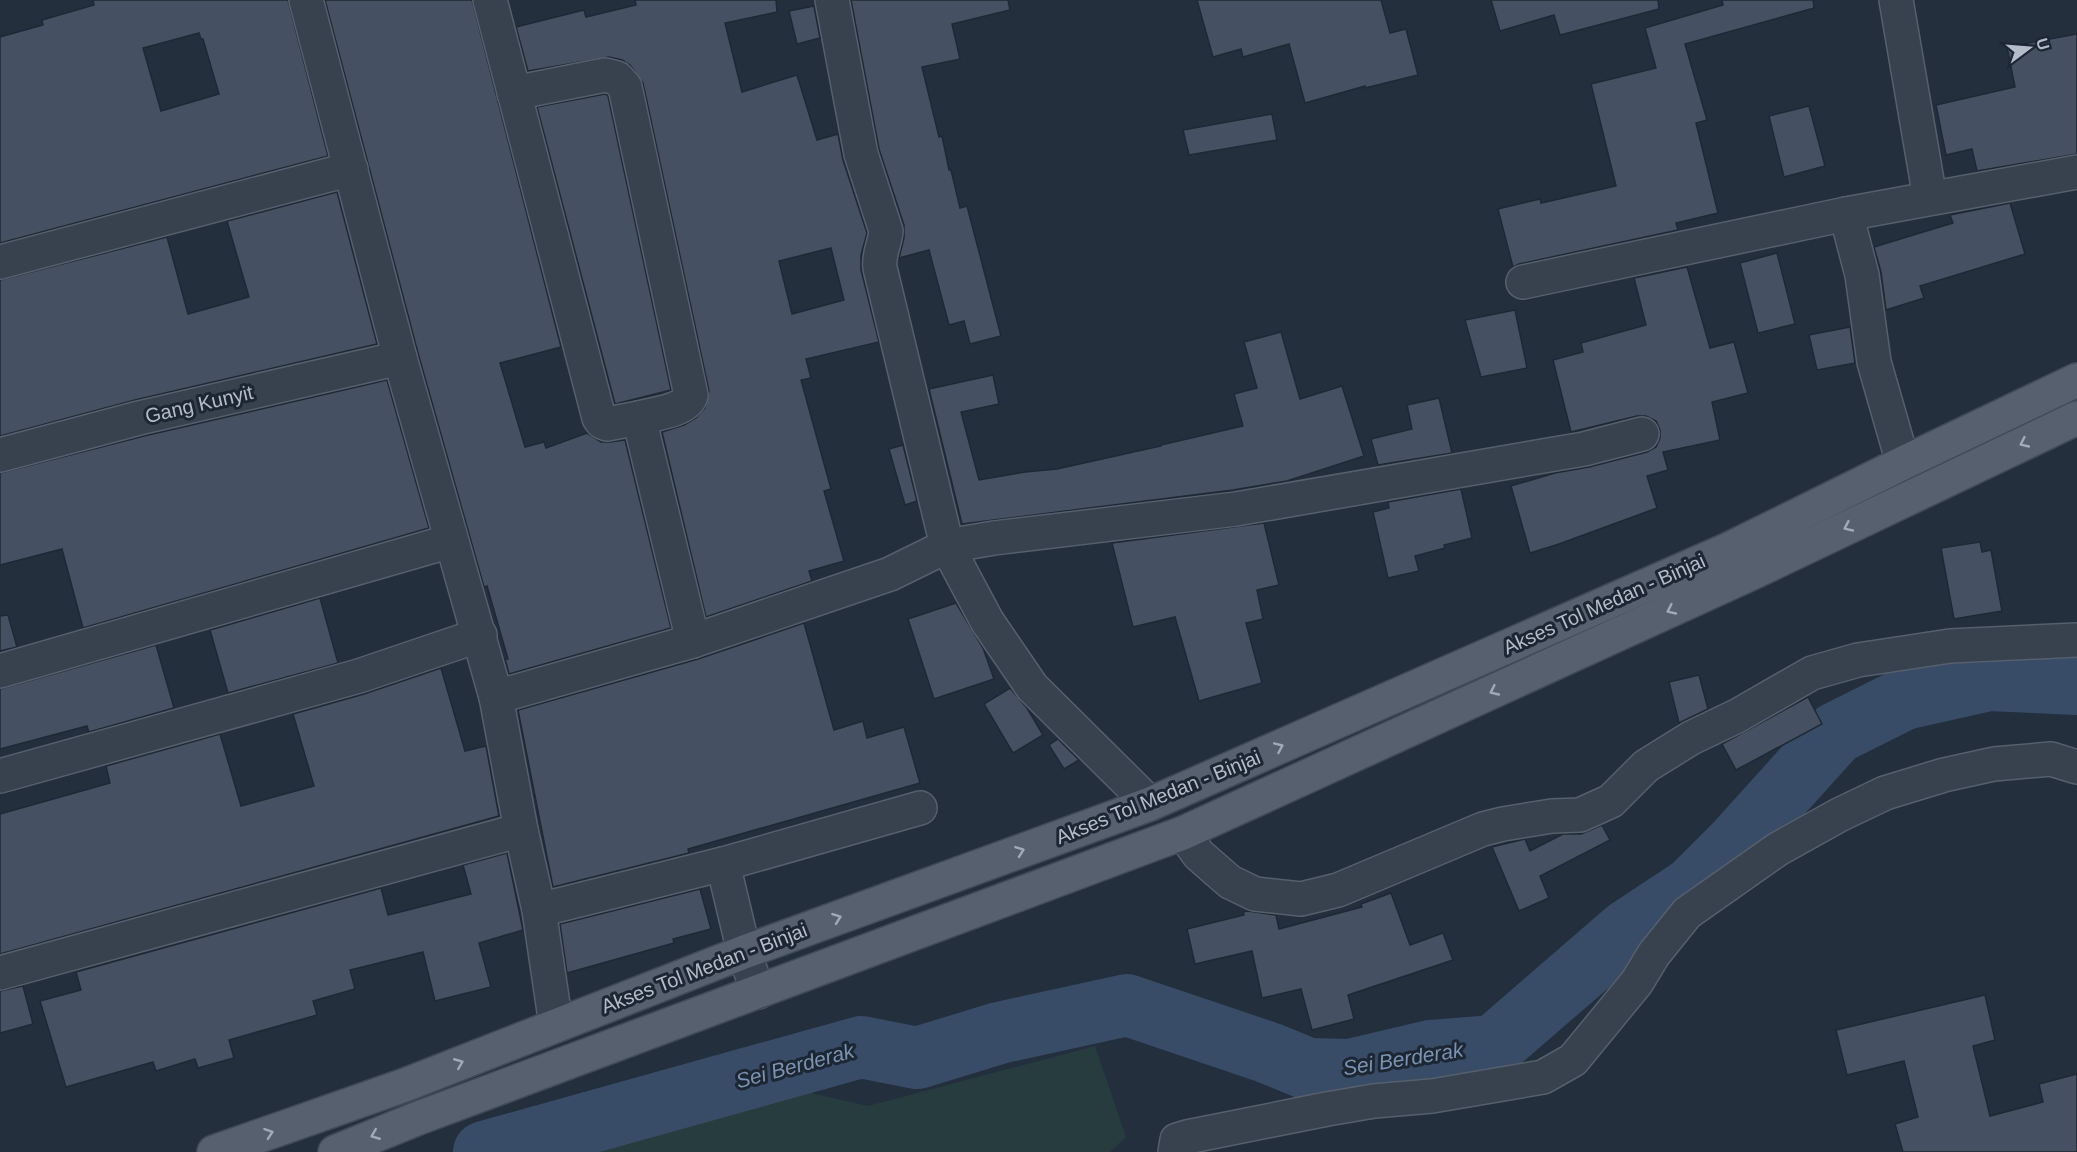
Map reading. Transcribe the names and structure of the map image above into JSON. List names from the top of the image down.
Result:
{
  "streets": {
    "main road": ["Akses Tol Medan - Binjai"],
    "street": ["Gang Kunyit"]
  },
  "water": ["Sei Berderak"],
  "north": "right"
}
